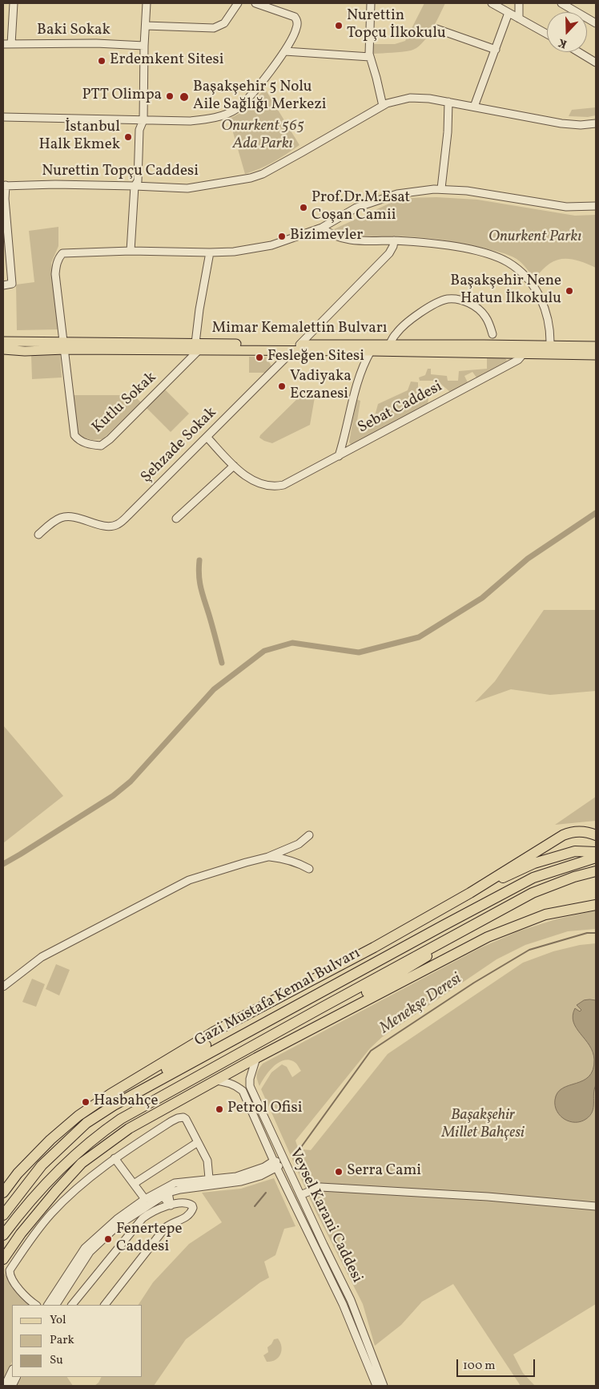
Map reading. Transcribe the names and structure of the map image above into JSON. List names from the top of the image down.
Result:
{
  "streets": {
    "highway": ["Gazi Mustafa Kemal Bulvarı"],
    "main road": ["Mimar Kemalettin Bulvarı"],
    "street": [
      "Baki Sokak",
      "Nurettin Topçu Caddesi",
      "Kutlu Sokak",
      "Sebat Caddesi",
      "Şehzade Sokak",
      "Veysel Karani Caddesi"
    ]
  },
  "water": ["Menekşe Deresi"],
  "parks": ["Onurkent 565 Ada Parkı", "Onurkent Parkı", "Başakşehir Millet Bahçesi"],
  "places": [
    "Nurettin Topçu İlkokulu",
    "Erdemkent Sitesi",
    "PTT Olimpa",
    "Başakşehir 5 Nolu Aile Sağlığı Merkezi",
    "İstanbul Halk Ekmek",
    "Prof.Dr.M.Esat Coşan Camii",
    "Bizimevler",
    "Başakşehir Nene Hatun İlkokulu",
    "Fesleğen Sitesi",
    "Vadiyaka Eczanesi",
    "Hasbahçe",
    "Petrol Ofisi",
    "Serra Cami",
    "Fenertepe Caddesi"
  ],
  "legend": ["Yol", "Park", "Su"],
  "scale_bar": "100 m",
  "north": "bottom"
}
